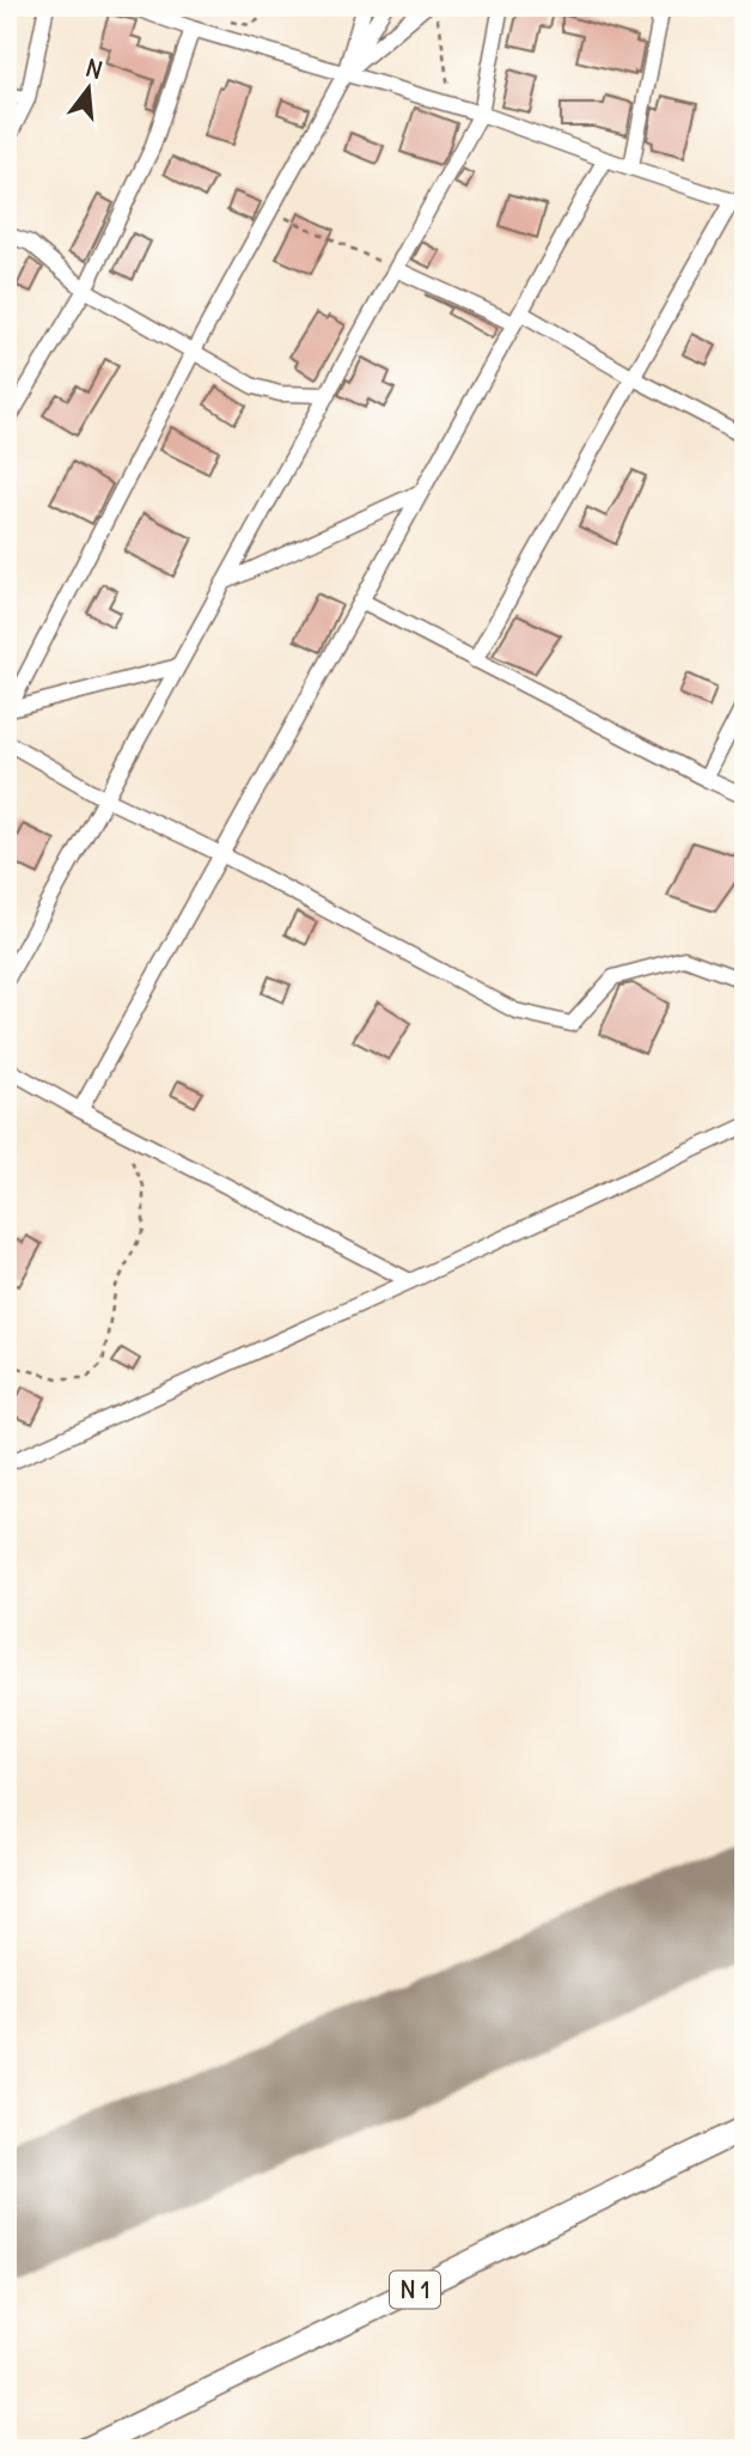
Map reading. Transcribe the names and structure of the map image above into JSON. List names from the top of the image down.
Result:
{
  "streets": {
    "highway": ["N 1"]
  },
  "north": "top"
}
